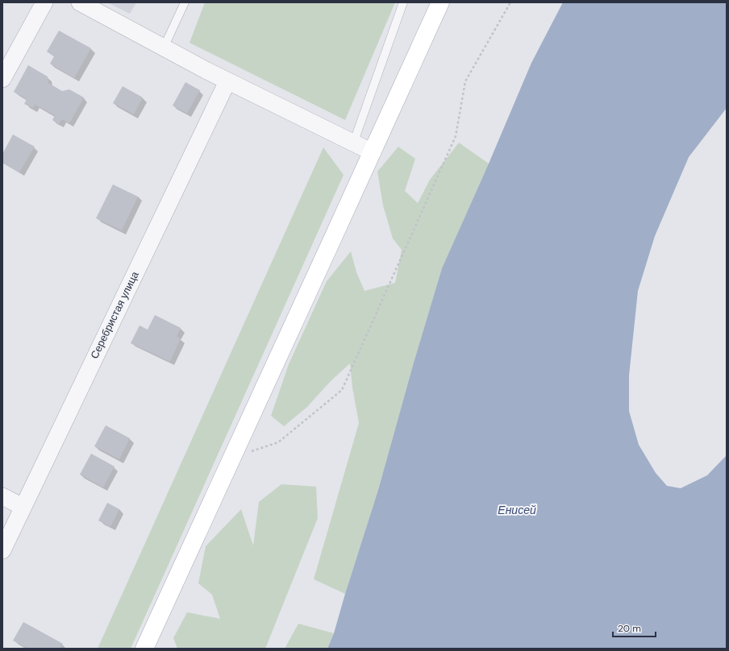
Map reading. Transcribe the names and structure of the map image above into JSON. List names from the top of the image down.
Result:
{
  "streets": {
    "street": ["Серебристая улица"]
  },
  "water": ["Енисей"],
  "scale_bar": "20 m"
}
